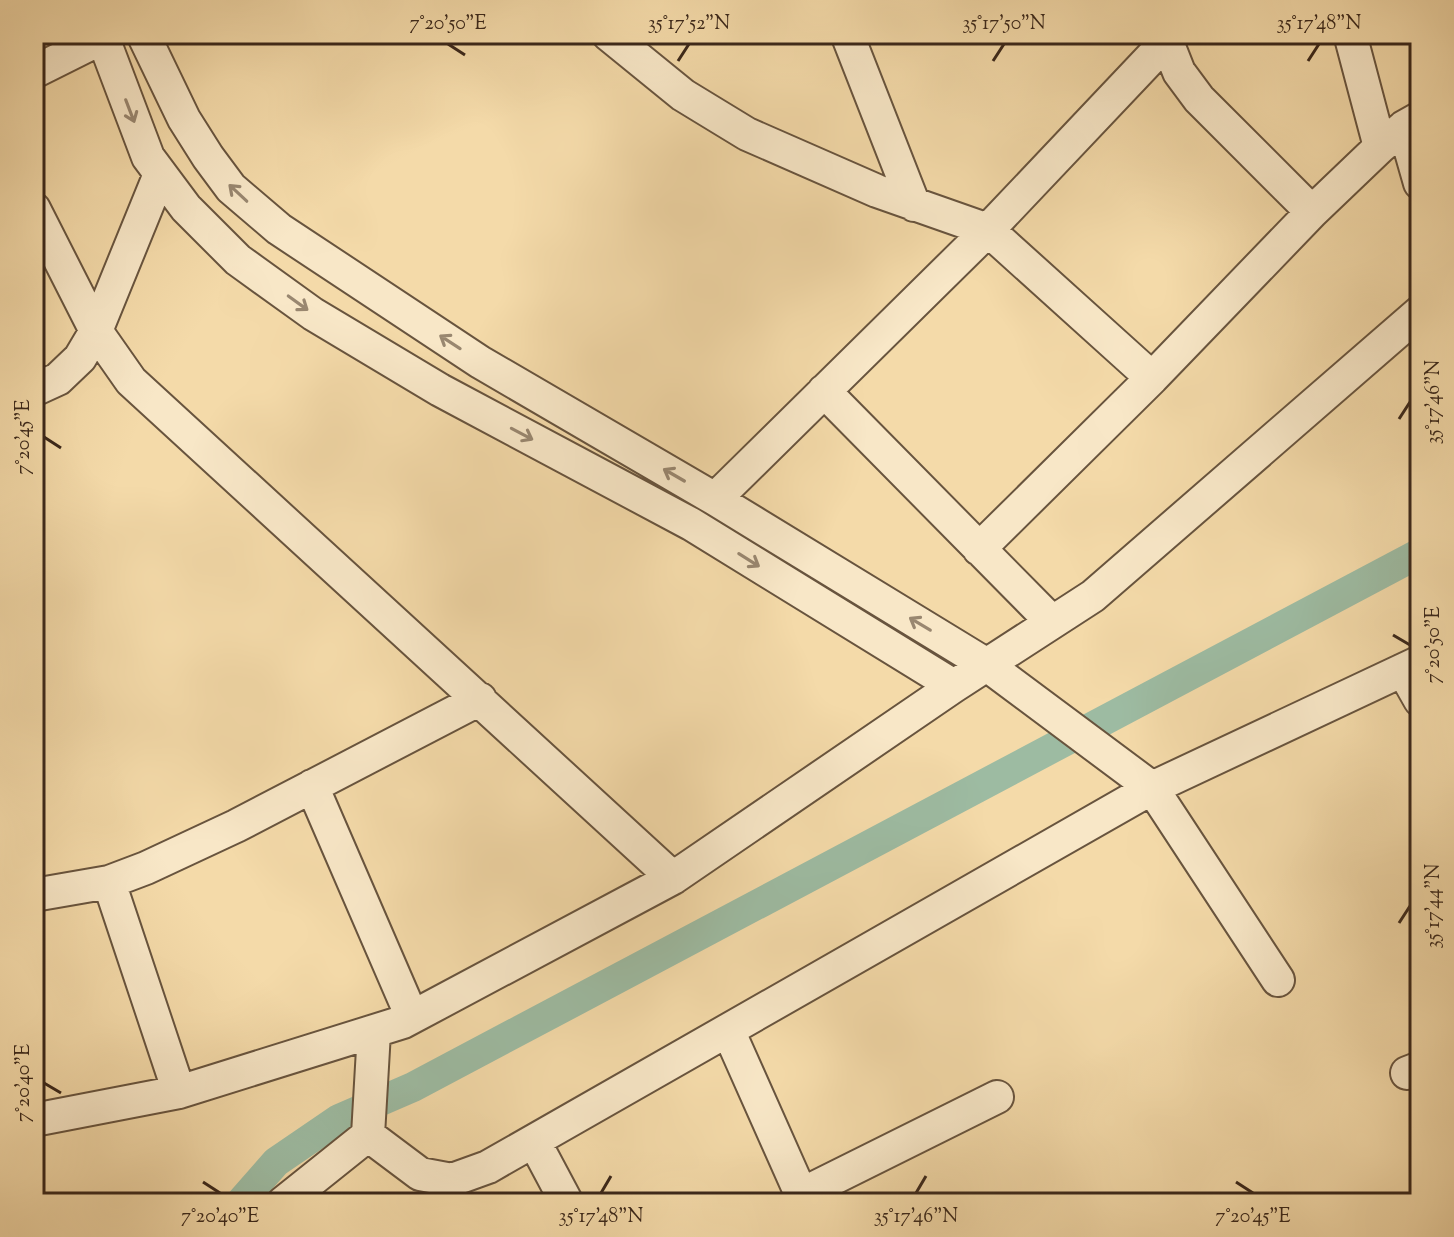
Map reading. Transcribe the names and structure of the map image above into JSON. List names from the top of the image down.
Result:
{
  "coordinates": [
    "7°20'50\"E",
    "35°17'52\"N",
    "35°17'50\"N",
    "35°17'48\"N",
    "35°17'46\"N",
    "7°20'45\"E",
    "35°17'44\"N",
    "7°20'40\"E"
  ]
}
